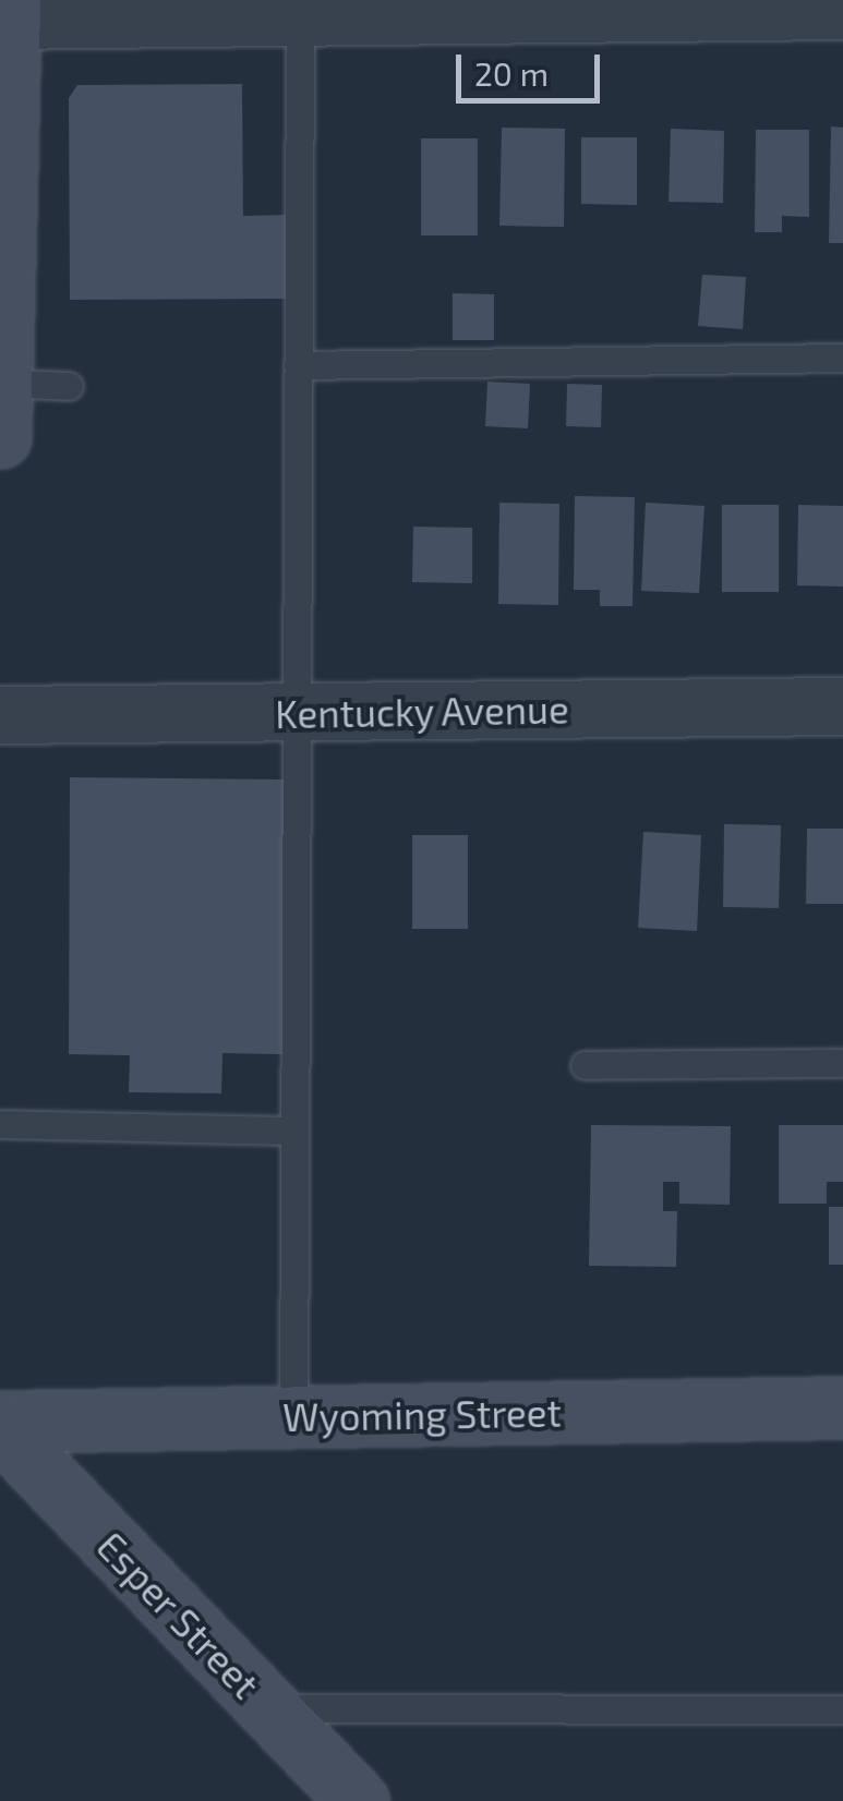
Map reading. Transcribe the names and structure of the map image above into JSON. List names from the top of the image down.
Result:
{
  "streets": {
    "street": ["Kentucky Avenue", "Wyoming Street", "Esper Street"]
  },
  "crossings": [
    ["Wyoming Street", "Esper Street"]
  ],
  "scale_bar": "20 m"
}
